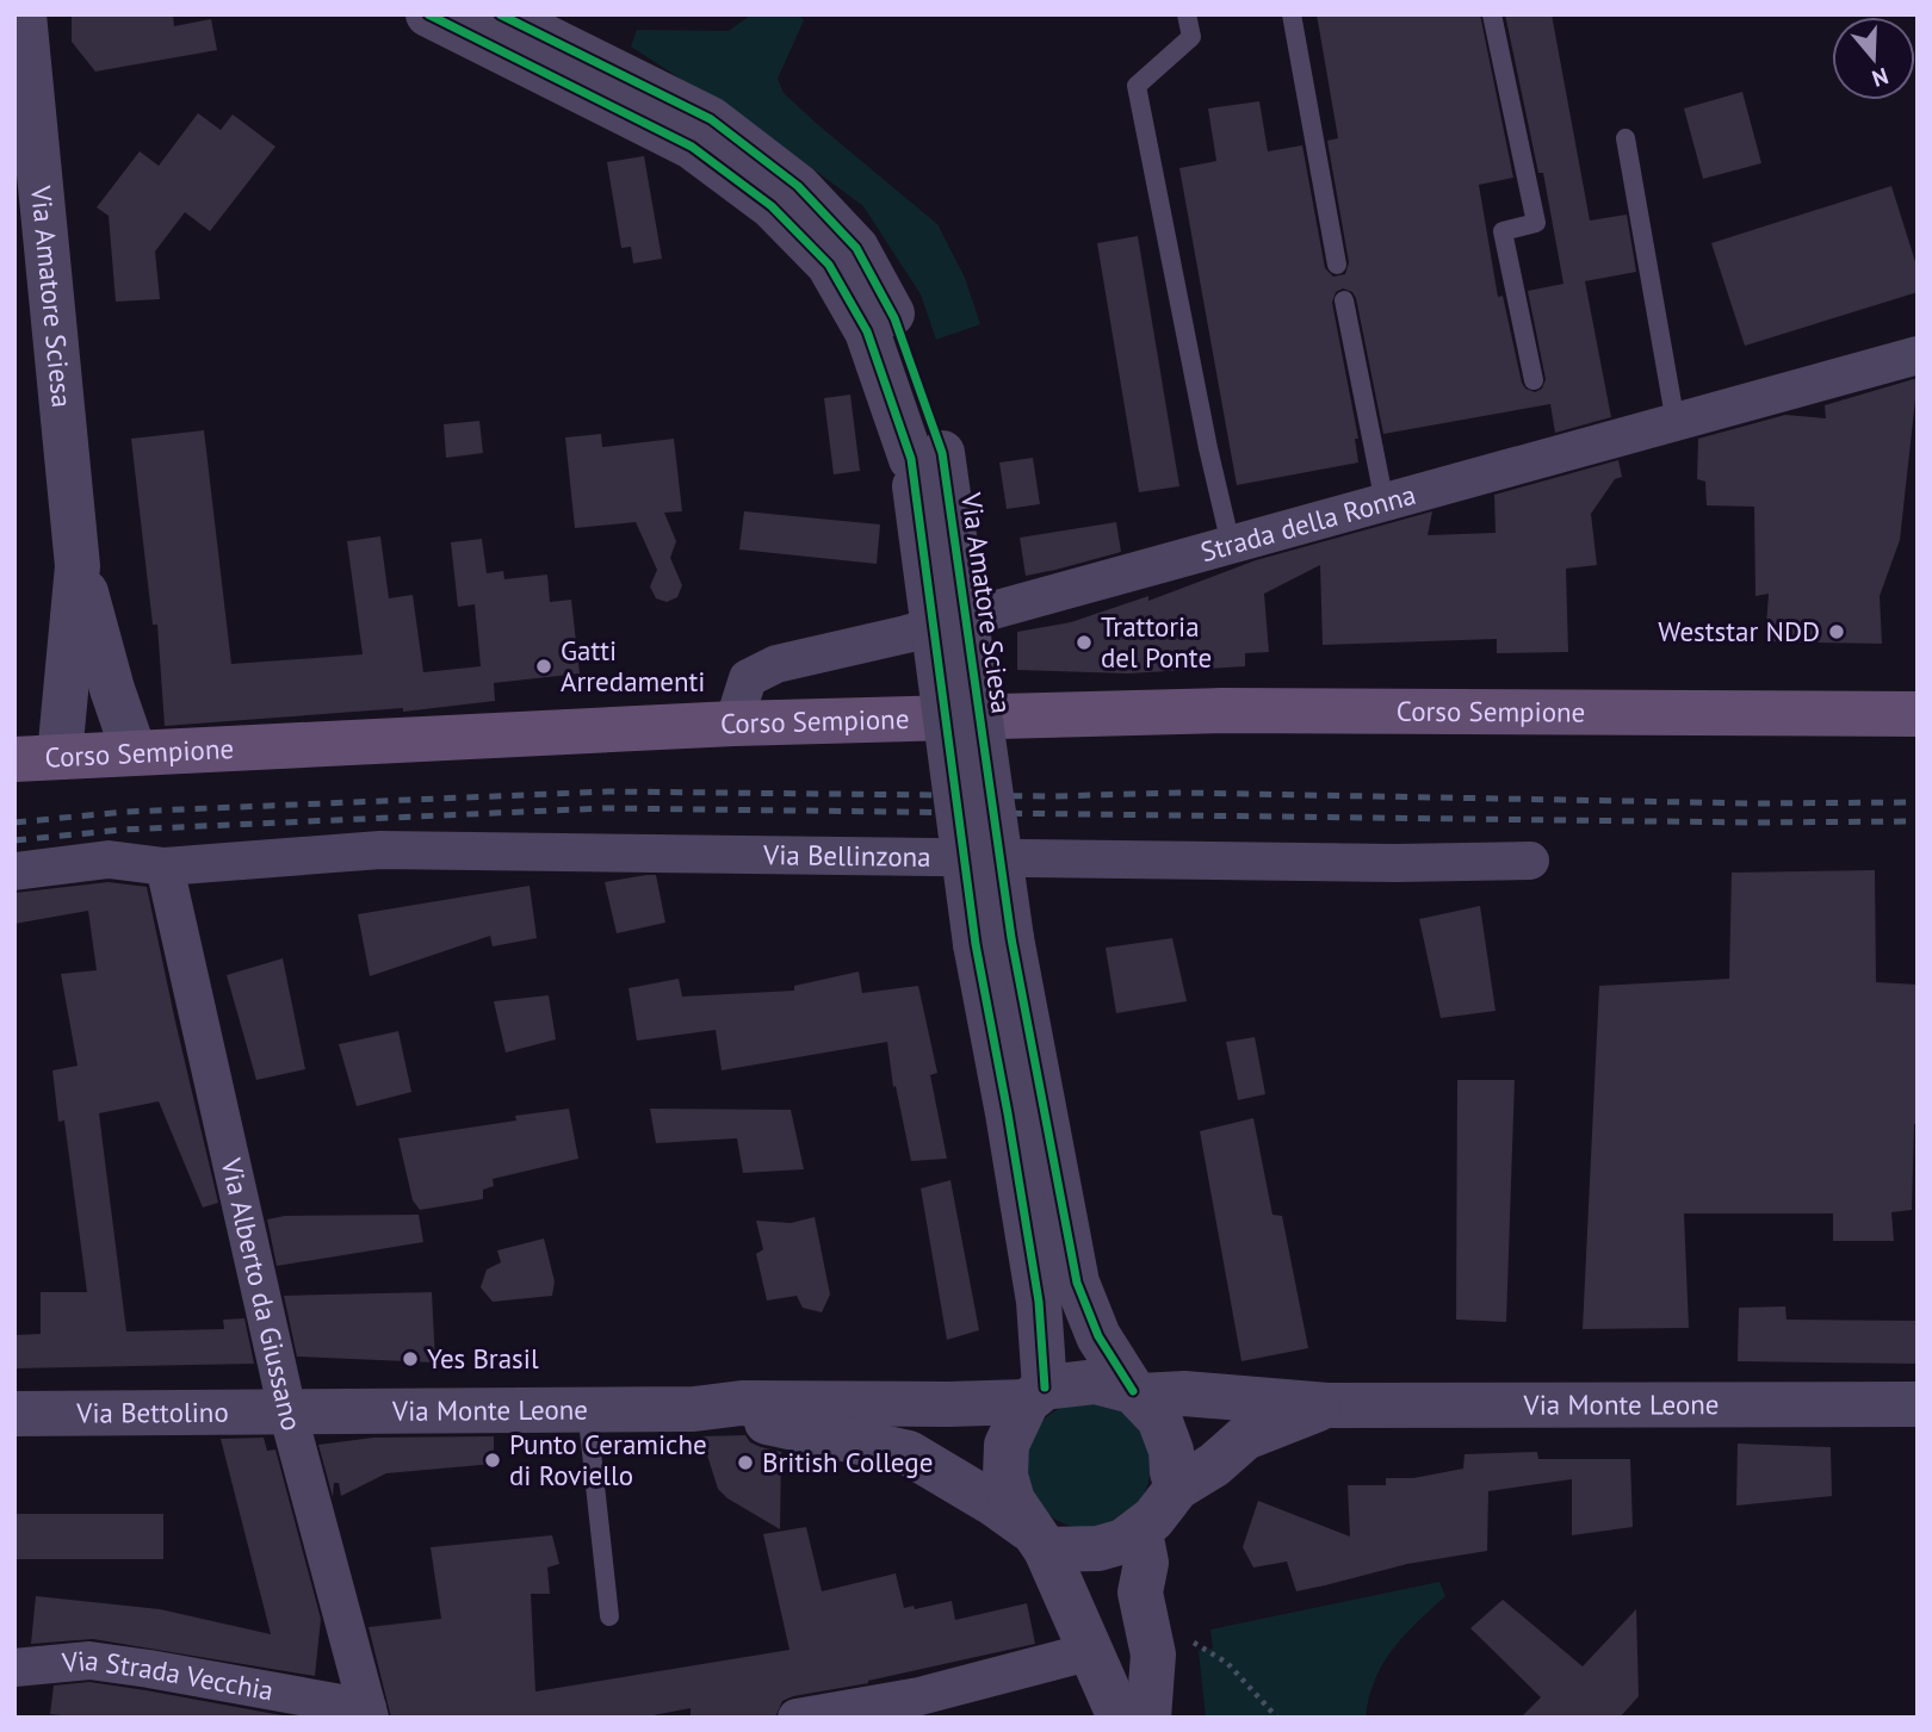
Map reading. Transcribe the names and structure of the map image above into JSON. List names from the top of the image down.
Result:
{
  "streets": {
    "main road": ["Corso Sempione"],
    "street": [
      "Via Amatore Sciesa",
      "Strada della Ronna",
      "Via Bellinzona",
      "Via Alberto da Giussano",
      "Via Monte Leone",
      "Via Bettolino",
      "Via Strada Vecchia"
    ]
  },
  "crossings": [
    ["Via Amatore Sciesa", "Corso Sempione"],
    ["Via Amatore Sciesa", "Via Monte Leone"],
    ["Strada della Ronna", "Corso Sempione"],
    ["Via Bellinzona", "Via Alberto da Giussano"],
    ["Via Alberto da Giussano", "Via Monte Leone"],
    ["Via Alberto da Giussano", "Via Bettolino"],
    ["Via Alberto da Giussano", "Via Strada Vecchia"],
    ["Via Monte Leone", "Via Bettolino"]
  ],
  "places": [
    "Weststar NDD",
    "Trattoria del Ponte",
    "Gatti Arredamenti",
    "Yes Brasil",
    "Punto Ceramiche di Roviello",
    "British College"
  ],
  "north": "bottom"
}
